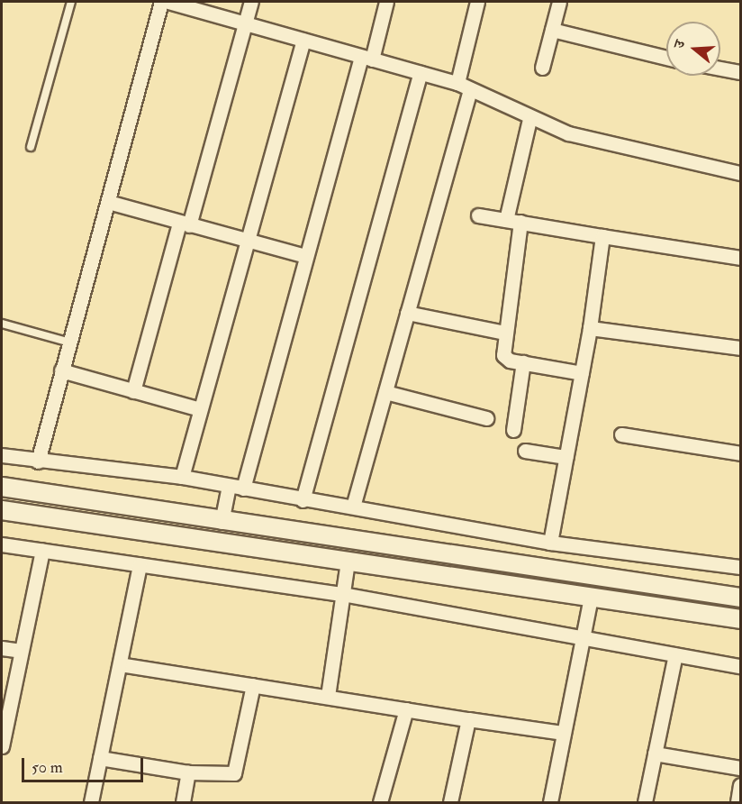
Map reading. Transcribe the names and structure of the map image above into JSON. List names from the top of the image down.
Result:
{
  "scale_bar": "50 m",
  "north": "left"
}
